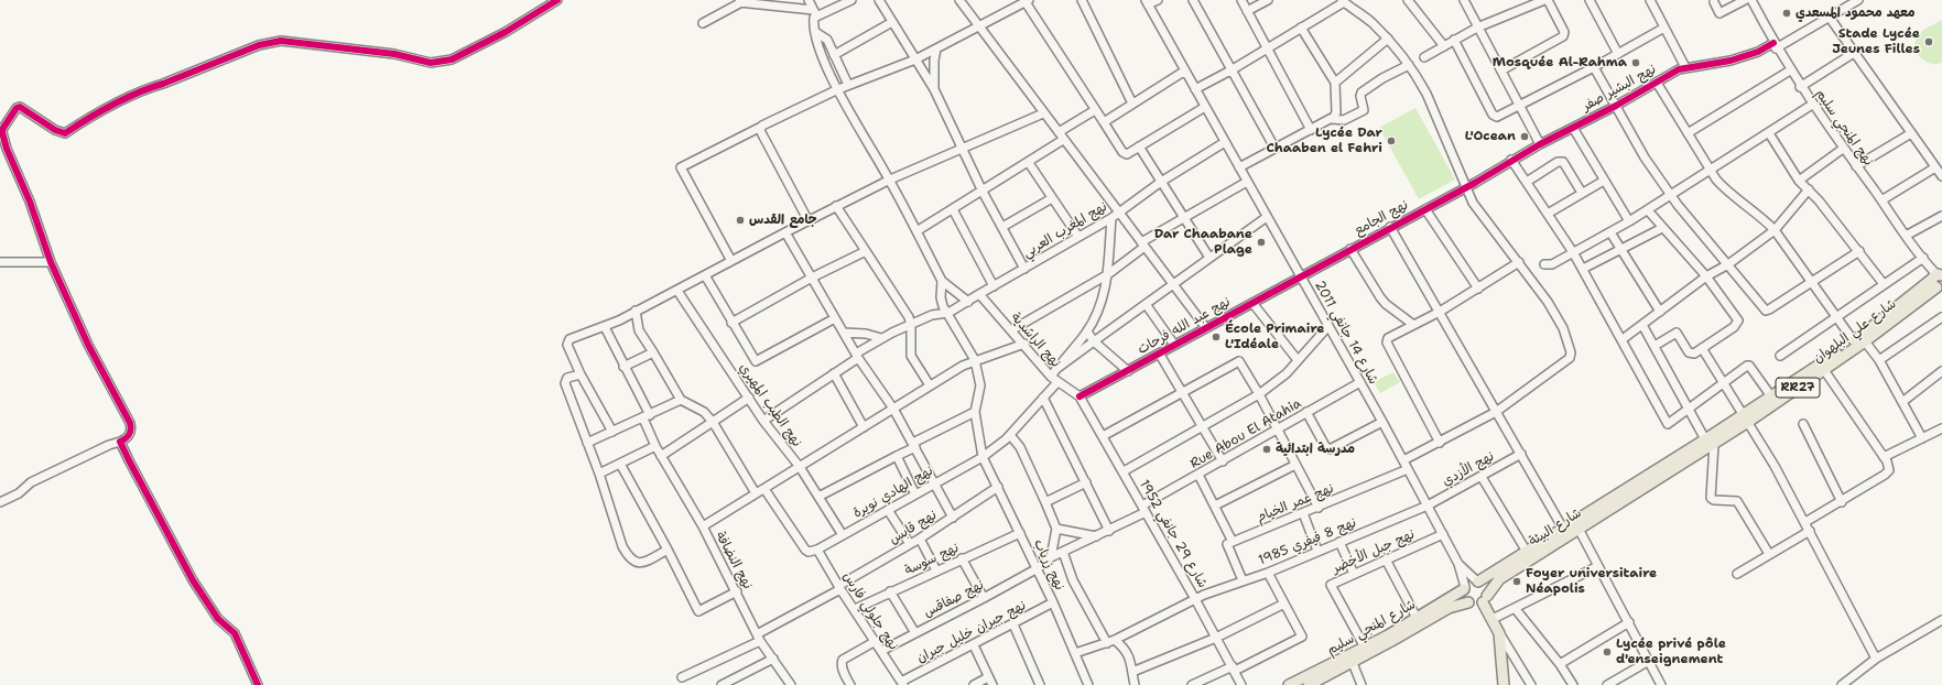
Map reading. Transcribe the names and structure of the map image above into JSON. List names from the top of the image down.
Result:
{
  "streets": {
    "main road": [
      "شارع علي البلهوان",
      "RR27",
      "شارع البيئة",
      "شارع المنجي سليم"
    ],
    "street": [
      "نهج البشير صفر",
      "نهج المنجي سليم",
      "نهج الجامع",
      "نهج المغرب العربي",
      "نهج عبد الله فرحات",
      "شارع 14 جانفي 2011",
      "نهج الراشدية",
      "نهج الطيب المهيري",
      "Rue Abou El Atahia",
      "نهج الأزدي",
      "نهج الهادي نويرة",
      "نهج عمر الخيام",
      "نهج قابس",
      "شارع 29 جانفي 1952",
      "نهج 8 فيفري 1985",
      "نهج جبل الأخضر",
      "نهج سوسة",
      "نهج النضافة",
      "نهج زرياب",
      "نهج صفاقس",
      "نهج جلولي فارس",
      "نهج جبران خليل جبران"
    ]
  },
  "crossings": [
    ["نهج البشير صفر", "نهج المنجي سليم"],
    ["نهج البشير صفر", "نهج الجامع"],
    ["نهج المنجي سليم", "شارع علي البلهوان"],
    ["نهج الجامع", "نهج عبد الله فرحات"],
    ["نهج الجامع", "شارع 14 جانفي 2011"],
    ["نهج المغرب العربي", "شارع 14 جانفي 2011"],
    ["نهج المغرب العربي", "نهج الراشدية"],
    ["نهج المغرب العربي", "نهج الطيب المهيري"],
    ["نهج عبد الله فرحات", "شارع 14 جانفي 2011"],
    ["نهج عبد الله فرحات", "نهج الراشدية"],
    ["نهج عبد الله فرحات", "شارع 29 جانفي 1952"],
    ["شارع علي البلهوان", "شارع البيئة"],
    ["شارع 14 جانفي 2011", "Rue Abou El Atahia"],
    ["شارع 14 جانفي 2011", "نهج الأزدي"],
    ["شارع 14 جانفي 2011", "نهج عمر الخيام"],
    ["شارع 14 جانفي 2011", "نهج 8 فيفري 1985"],
    ["شارع 14 جانفي 2011", "نهج جبل الأخضر"],
    ["نهج الراشدية", "نهج الهادي نويرة"],
    ["نهج الراشدية", "شارع 29 جانفي 1952"],
    ["نهج الطيب المهيري", "نهج الهادي نويرة"],
    ["Rue Abou El Atahia", "شارع 29 جانفي 1952"],
    ["Rue Abou El Atahia", "نهج صفاقس"],
    ["نهج الأزدي", "نهج 8 فيفري 1985"],
    ["نهج الهادي نويرة", "نهج زرياب"],
    ["نهج الهادي نويرة", "نهج جلولي فارس"],
    ["نهج قابس", "نهج النضافة"],
    ["نهج قابس", "نهج زرياب"],
    ["نهج قابس", "نهج جلولي فارس"],
    ["شارع البيئة", "شارع المنجي سليم"],
    ["شارع 29 جانفي 1952", "نهج 8 فيفري 1985"],
    ["نهج 8 فيفري 1985", "نهج زرياب"],
    ["نهج جبل الأخضر", "شارع المنجي سليم"],
    ["نهج سوسة", "نهج زرياب"],
    ["نهج سوسة", "نهج جلولي فارس"],
    ["نهج زرياب", "نهج صفاقس"],
    ["نهج زرياب", "نهج جبران خليل جبران"],
    ["نهج صفاقس", "نهج جلولي فارس"],
    ["نهج جلولي فارس", "نهج جبران خليل جبران"]
  ],
  "places": [
    "معهد محمود المسعدي",
    "Stade Lycée Jeunes Filles",
    "Mosquée Al-Rahma",
    "L'Ocean",
    "Lycée Dar Chaaben el Fehri",
    "جامع القدس",
    "Dar Chaabane Plage",
    "École Primaire L'Idéale",
    "مدرسة ابتدائية",
    "Foyer universitaire Néapolis",
    "Lycée privé pôle d'enseignement"
  ]
}
